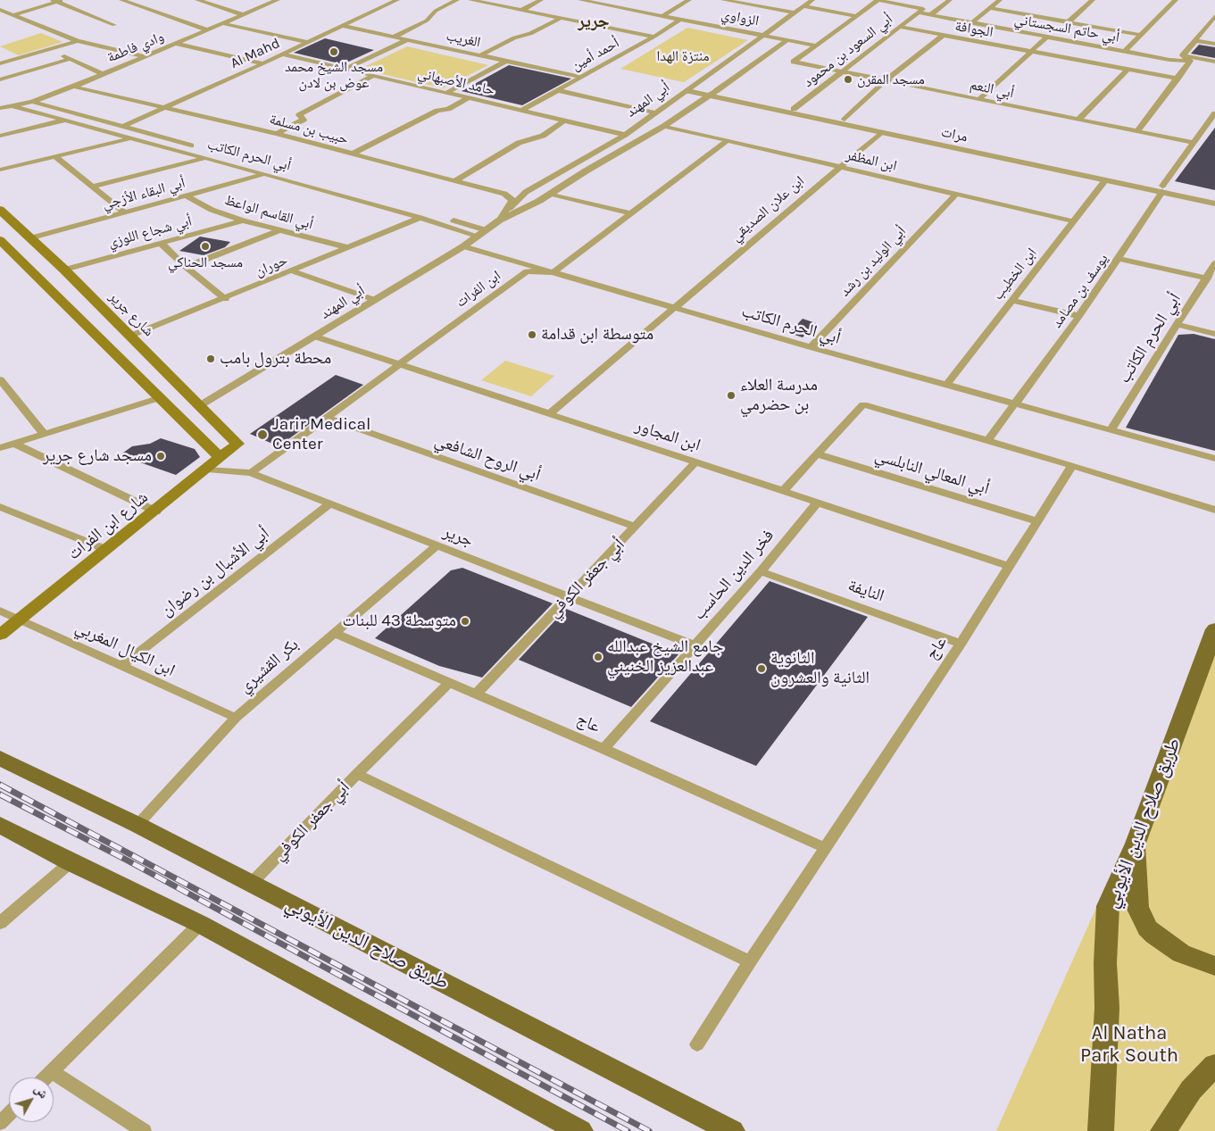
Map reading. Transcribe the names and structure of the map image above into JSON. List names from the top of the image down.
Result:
{
  "streets": {
    "main road": ["شارع جرير", "شارع ابن الفرات", "طريق صلاح الدين الأيوبي"],
    "street": [
      "الزواوي",
      "أبي حاتم السجستاني",
      "الجوافة",
      "الغريب",
      "وادي فاطمة",
      "أبي السعود بن محمود",
      "Al Mahd",
      "أحمد أمين",
      "حامد الأصبهاني",
      "أبي النعم",
      "أبي المهند",
      "حبيب بن مسلمة",
      "مرات",
      "أبي الحرم الكاتب",
      "ابن المظفر",
      "أبي البقاء الأزجي",
      "ابن علان الصديقي",
      "أبي القاسم الواعظ",
      "أبي شجاع اللوزي",
      "أبي الوليد بن رشد",
      "حوران",
      "ابن الخطيب",
      "ابن الفرات",
      "يوسف بن مصامد",
      "ابن المجاور",
      "أبي الروح الشافعي",
      "أبي المعالي النابلسي",
      "جرير",
      "أبي الأشبال بن رضوان",
      "فخر الدين الحاسب",
      "أبي جعفر الكوفي",
      "النايفة",
      "عاج",
      "ابن الكيال المغربي",
      "بكر القشيري"
    ]
  },
  "crossings": [
    ["الزواوي", "أحمد أمين"],
    ["الزواوي", "أبي النعم"],
    ["الزواوي", "أبي المهند"],
    ["أبي حاتم السجستاني", "أبي السعود بن محمود"],
    ["الجوافة", "أبي السعود بن محمود"],
    ["الغريب", "Al Mahd"],
    ["الغريب", "أحمد أمين"],
    ["وادي فاطمة", "حبيب بن مسلمة"],
    ["وادي فاطمة", "أبي الحرم الكاتب"],
    ["أبي السعود بن محمود", "أبي النعم"],
    ["أبي السعود بن محمود", "مرات"],
    ["Al Mahd", "حامد الأصبهاني"],
    ["Al Mahd", "حبيب بن مسلمة"],
    ["Al Mahd", "أبي الحرم الكاتب"],
    ["أحمد أمين", "حامد الأصبهاني"],
    ["حامد الأصبهاني", "أبي المهند"],
    ["أبي النعم", "يوسف بن مصامد"],
    ["أبي المهند", "حبيب بن مسلمة"],
    ["أبي المهند", "مرات"],
    ["أبي المهند", "أبي الحرم الكاتب"],
    ["أبي المهند", "ابن المظفر"],
    ["أبي المهند", "شارع جرير"],
    ["أبي المهند", "ابن المجاور"],
    ["مرات", "ابن علان الصديقي"],
    ["مرات", "ابن الخطيب"],
    ["مرات", "يوسف بن مصامد"],
    ["أبي الحرم الكاتب", "أبي البقاء الأزجي"],
    ["أبي الحرم الكاتب", "ابن علان الصديقي"],
    ["أبي الحرم الكاتب", "أبي الوليد بن رشد"],
    ["أبي الحرم الكاتب", "حوران"],
    ["أبي الحرم الكاتب", "ابن الخطيب"],
    ["أبي الحرم الكاتب", "ابن الفرات"],
    ["أبي الحرم الكاتب", "يوسف بن مصامد"],
    ["ابن المظفر", "ابن علان الصديقي"],
    ["ابن المظفر", "أبي الوليد بن رشد"],
    ["ابن المظفر", "ابن الخطيب"],
    ["أبي البقاء الأزجي", "أبي القاسم الواعظ"],
    ["أبي البقاء الأزجي", "شارع جرير"],
    ["ابن علان الصديقي", "ابن المجاور"],
    ["أبي القاسم الواعظ", "أبي شجاع اللوزي"],
    ["أبي القاسم الواعظ", "حوران"],
    ["أبي شجاع اللوزي", "شارع جرير"],
    ["حوران", "شارع جرير"],
    ["ابن الفرات", "ابن المجاور"],
    ["ابن الفرات", "أبي الروح الشافعي"],
    ["ابن الفرات", "جرير"],
    ["شارع جرير", "شارع ابن الفرات"],
    ["ابن المجاور", "فخر الدين الحاسب"],
    ["ابن المجاور", "أبي جعفر الكوفي"],
    ["ابن المجاور", "عاج"],
    ["أبي الروح الشافعي", "أبي جعفر الكوفي"],
    ["أبي المعالي النابلسي", "عاج"],
    ["شارع ابن الفرات", "جرير"],
    ["شارع ابن الفرات", "ابن الكيال المغربي"],
    ["جرير", "أبي الأشبال بن رضوان"],
    ["جرير", "فخر الدين الحاسب"],
    ["جرير", "أبي جعفر الكوفي"],
    ["جرير", "بكر القشيري"],
    ["أبي الأشبال بن رضوان", "ابن الكيال المغربي"],
    ["فخر الدين الحاسب", "النايفة"],
    ["فخر الدين الحاسب", "عاج"],
    ["أبي جعفر الكوفي", "عاج"],
    ["أبي جعفر الكوفي", "طريق صلاح الدين الأيوبي"],
    ["النايفة", "عاج"],
    ["عاج", "بكر القشيري"],
    ["ابن الكيال المغربي", "بكر القشيري"],
    ["بكر القشيري", "طريق صلاح الدين الأيوبي"]
  ],
  "districts": ["جرير"],
  "parks": ["منتزة الهدا", "Al Natha Park South"],
  "places": [
    "مسجد الشيخ محمد عوض بن لادن",
    "مسجد المقرن",
    "مسجد الحناكي",
    "متوسطة ابن قدامة",
    "محطة بترول بامب",
    "مدرسة العلاء بن حضرمي",
    "Jarir Medical Center",
    "مسجد شارع جرير",
    "متوسطة 43 للبنات",
    "جامع الشيخ عبدالله عبدالعزيز الخنيني",
    "الثانوية الثانية والعشرون"
  ],
  "north": "top right"
}
